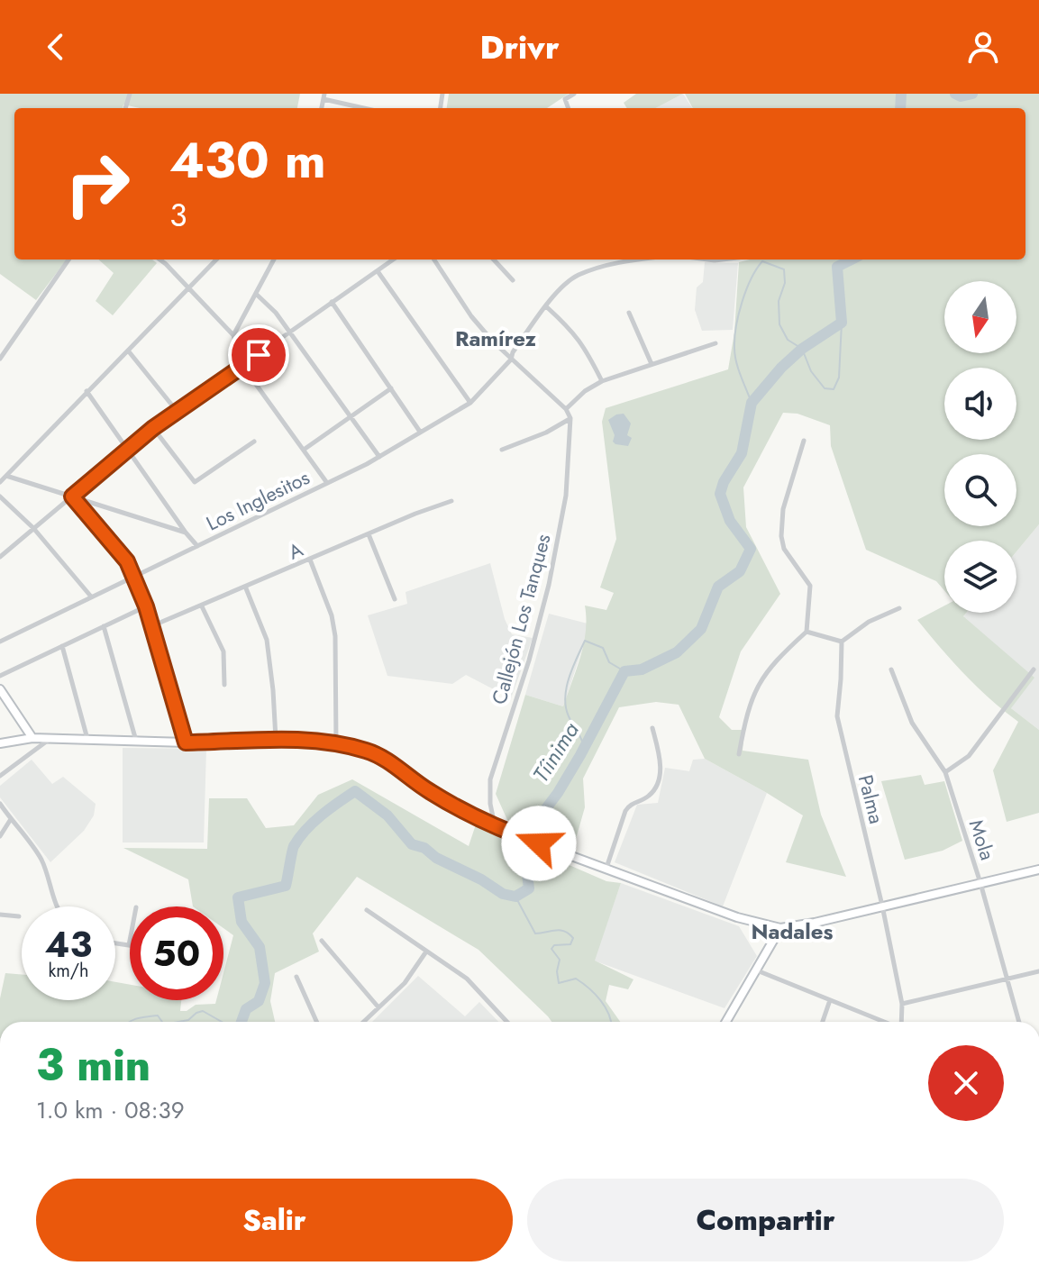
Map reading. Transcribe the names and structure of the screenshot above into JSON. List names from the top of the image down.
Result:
{
  "streets": {
    "street": [
      "Los Inglesitos",
      "A",
      "Callejón Los Tanques",
      "Palma",
      "Mola"
    ]
  },
  "districts": ["Ramírez", "Nadales"],
  "water": ["Tíinima"],
  "north": "bottom",
  "page": {
    "header": "Drivr",
    "turn": ["430 m", "3"],
    "speed": "43 km/h",
    "limit": "50",
    "heading": ["3 min", "1.0 km · 08:39"],
    "buttons": ["Salir", "Compartir"]
  }
}
